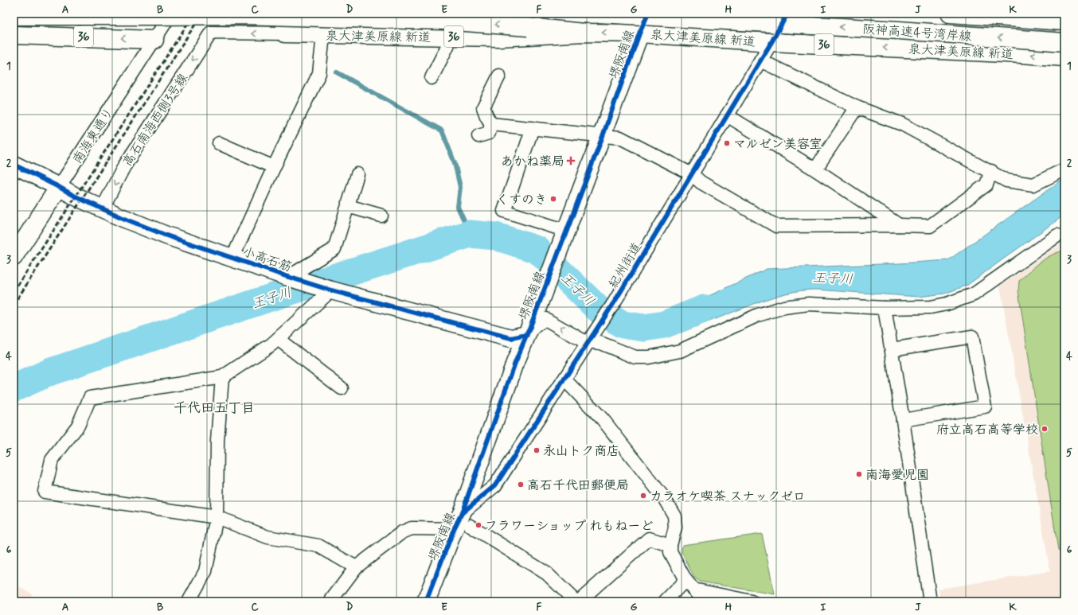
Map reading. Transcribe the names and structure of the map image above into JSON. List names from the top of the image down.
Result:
{
  "streets": {
    "main road": [
      "阪神高速4号湾岸線",
      "泉大津美原線 新道",
      "36",
      "堺阪南線",
      "南海東通り",
      "小高石筋"
    ],
    "street": ["高石南海西側3号線", "紀州街道"]
  },
  "crossings": [
    ["泉大津美原線 新道", "堺阪南線"],
    ["泉大津美原線 新道", "高石南海西側3号線"],
    ["泉大津美原線 新道", "紀州街道"],
    ["36", "南海東通り"],
    ["堺阪南線", "小高石筋"],
    ["堺阪南線", "紀州街道"],
    ["高石南海西側3号線", "小高石筋"],
    ["南海東通り", "小高石筋"]
  ],
  "one_way": ["阪神高速4号湾岸線", "泉大津美原線 新道", "高石南海西側3号線"],
  "districts": ["千代田五丁目"],
  "water": ["王子川"],
  "places": {
    "other": [
      "マルゼン美容室",
      "くすのき",
      "府立高石高等学校",
      "永山トク商店",
      "南海愛児園",
      "高石千代田郵便局",
      "カラオケ喫茶 スナックゼロ",
      "フラワーショップ れもねーど"
    ],
    "health": ["あかね薬局"]
  },
  "grid": {
    "columns": [
      "A",
      "B",
      "C",
      "D",
      "E",
      "F",
      "G",
      "H",
      "I",
      "J",
      "K"
    ],
    "rows": [
      "1",
      "2",
      "3",
      "4",
      "5",
      "6"
    ]
  }
}
